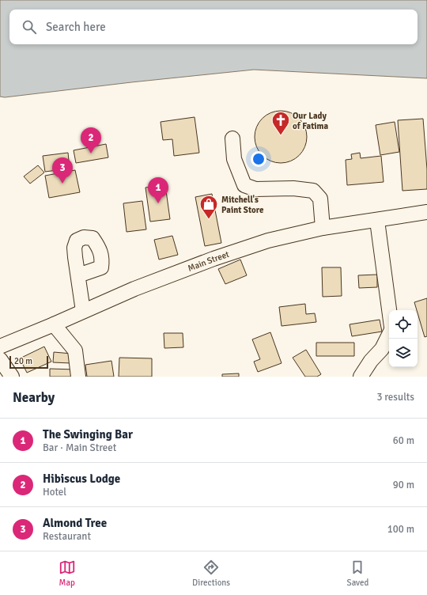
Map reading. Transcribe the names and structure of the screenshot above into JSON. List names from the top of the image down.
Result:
{
  "streets": {
    "street": ["Main Street"]
  },
  "places": {
    "church": ["Our Lady of Fatima"],
    "shop": ["Mitchell's Paint Store"]
  },
  "scale_bar": "20 m",
  "page": {
    "search": "Search here",
    "pins": ["2", "3", "1"],
    "scale": "20 m",
    "heading": ["Nearby", "3 results"],
    "list": [
      {
        "mark": "1",
        "name": "The Swinging Bar",
        "note": "Bar · Main Street",
        "value": "60 m"
      },
      {
        "mark": "2",
        "name": "Hibiscus Lodge",
        "note": "Hotel",
        "value": "90 m"
      },
      {
        "mark": "3",
        "name": "Almond Tree",
        "note": "Restaurant",
        "value": "100 m"
      }
    ],
    "nav": ["Map", "Directions", "Saved"]
  }
}
